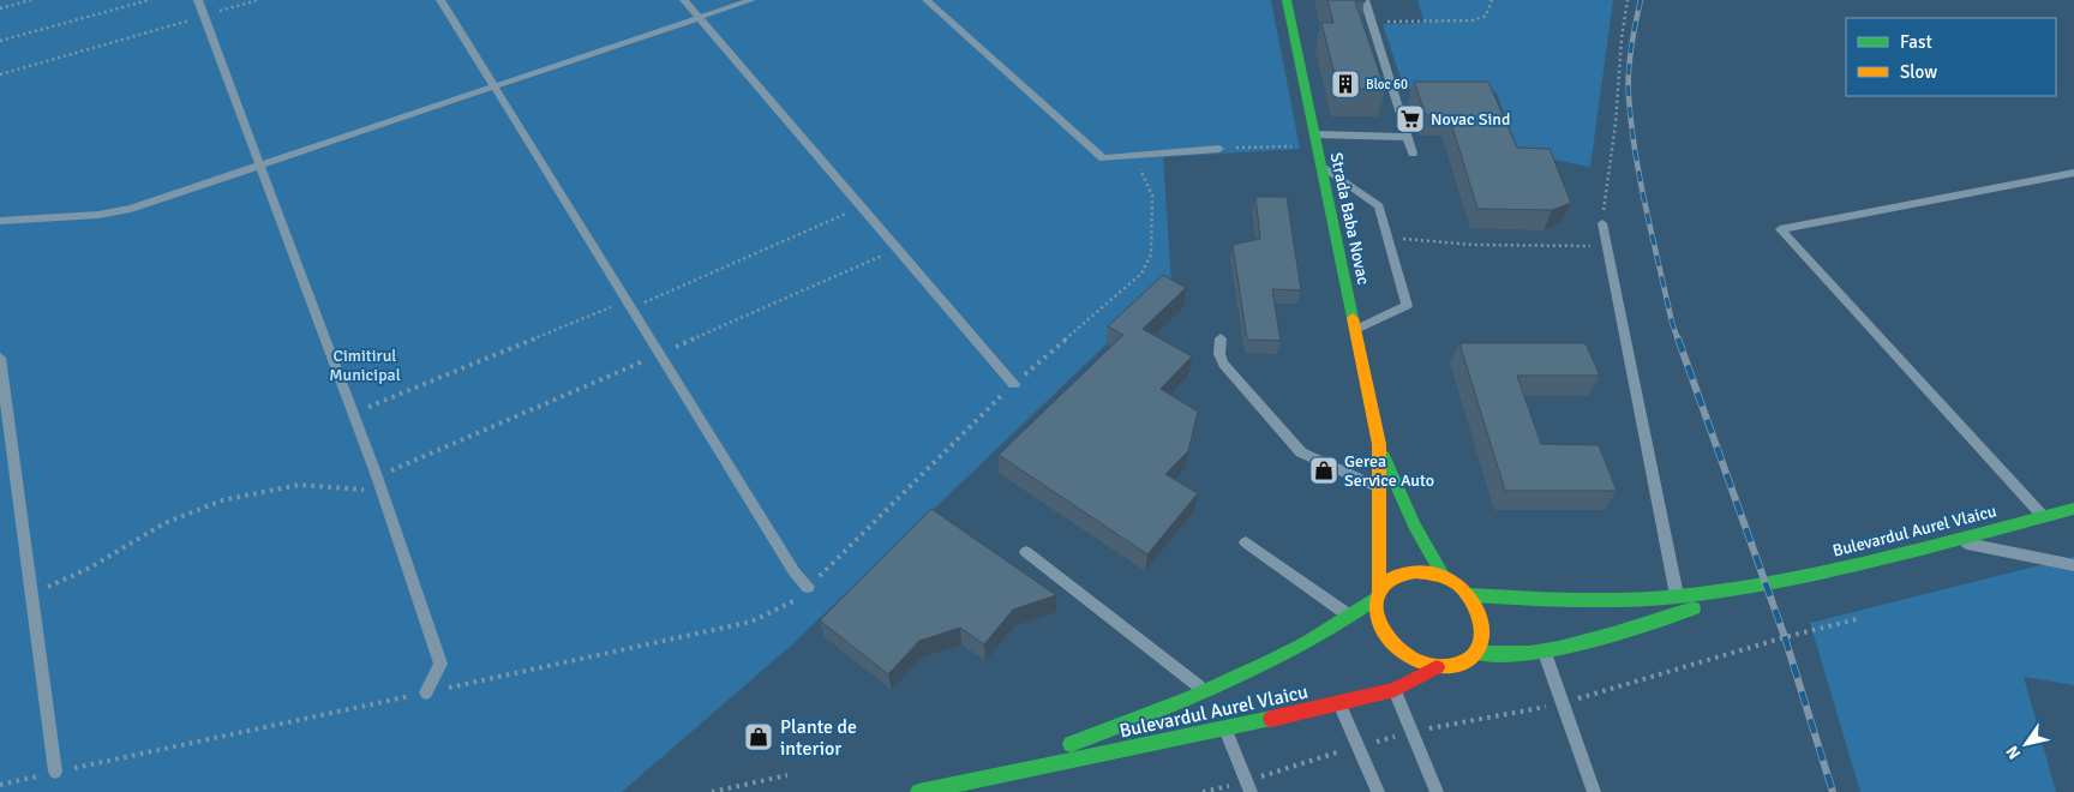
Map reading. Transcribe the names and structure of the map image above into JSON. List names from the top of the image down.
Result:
{
  "streets": {
    "main road": ["Strada Baba Novac", "Bulevardul Aurel Vlaicu"]
  },
  "crossings": [
    ["Strada Baba Novac", "Bulevardul Aurel Vlaicu"]
  ],
  "parks": ["Cimitirul Municipal"],
  "places": {
    "building": ["Bloc 60"],
    "supermarket": ["Novac Sind"],
    "shop": ["Gerea Service Auto", "Plante de interior"]
  },
  "legend": ["Fast", "Slow"],
  "north": "bottom left"
}
